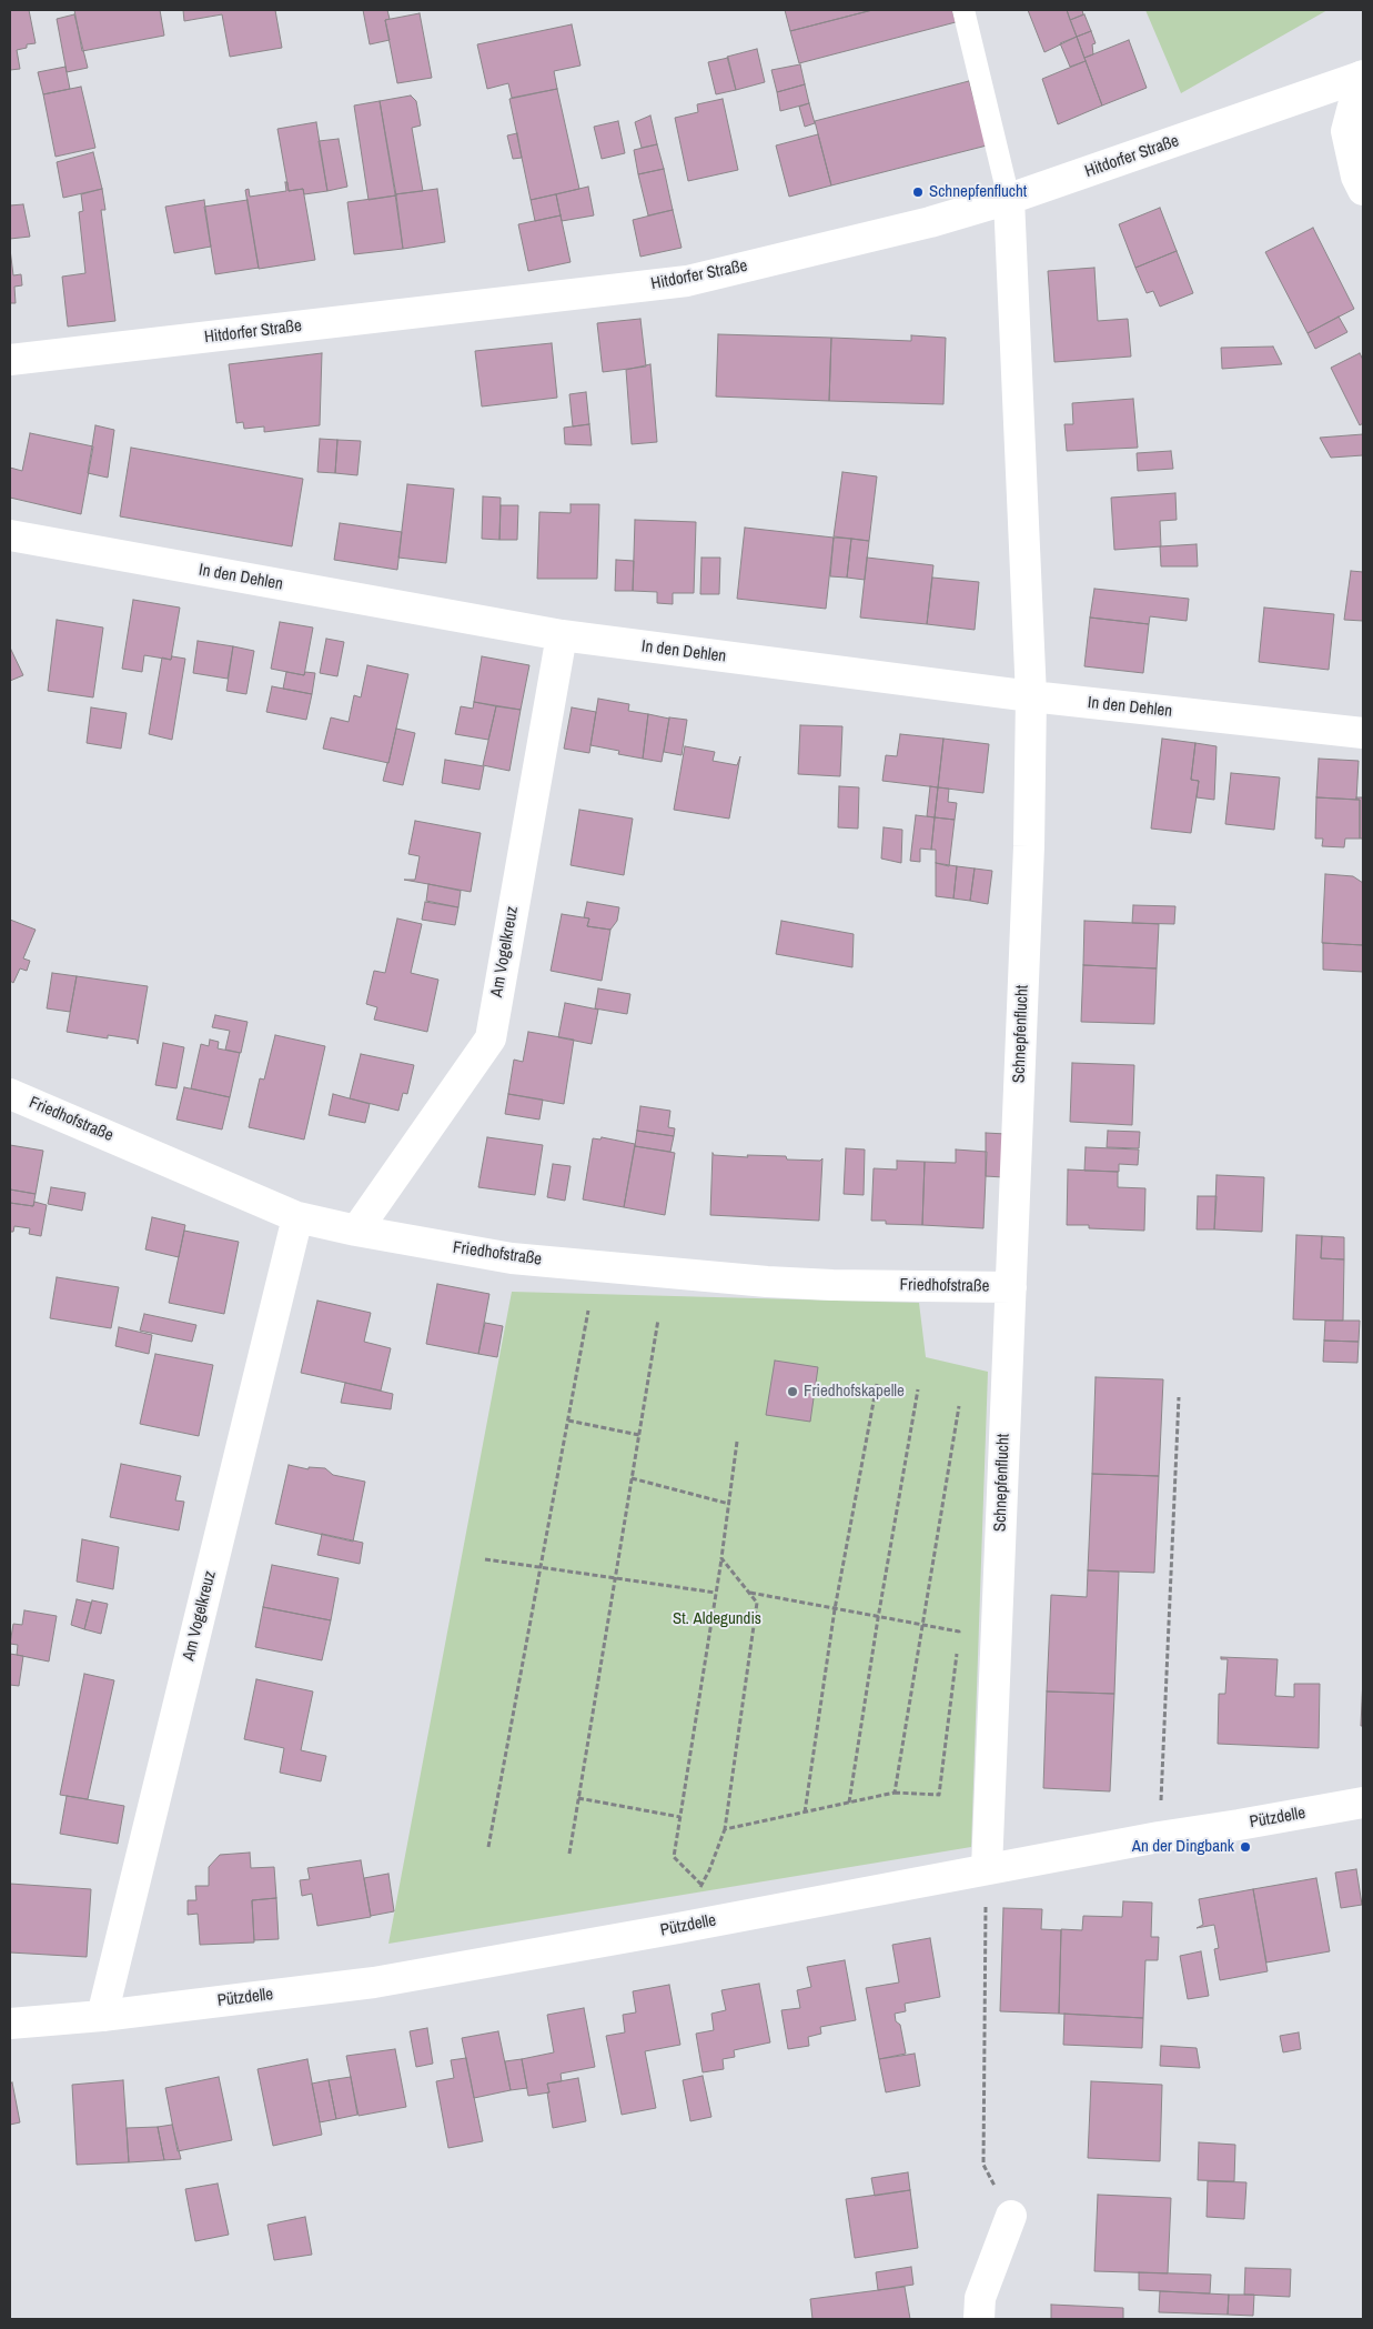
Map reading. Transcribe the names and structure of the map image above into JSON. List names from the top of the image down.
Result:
{
  "streets": {
    "street": [
      "Hitdorfer Straße",
      "In den Dehlen",
      "Am Vogelkreuz",
      "Schnepfenflucht",
      "Friedhofstraße",
      "Pützdelle"
    ]
  },
  "crossings": [
    ["Hitdorfer Straße", "Schnepfenflucht"],
    ["In den Dehlen", "Am Vogelkreuz"],
    ["In den Dehlen", "Schnepfenflucht"],
    ["Am Vogelkreuz", "Friedhofstraße"],
    ["Am Vogelkreuz", "Pützdelle"],
    ["Schnepfenflucht", "Friedhofstraße"],
    ["Schnepfenflucht", "Pützdelle"]
  ],
  "parks": ["St. Aldegundis"],
  "places": ["Schnepfenflucht", "Friedhofskapelle", "An der Dingbank"]
}
